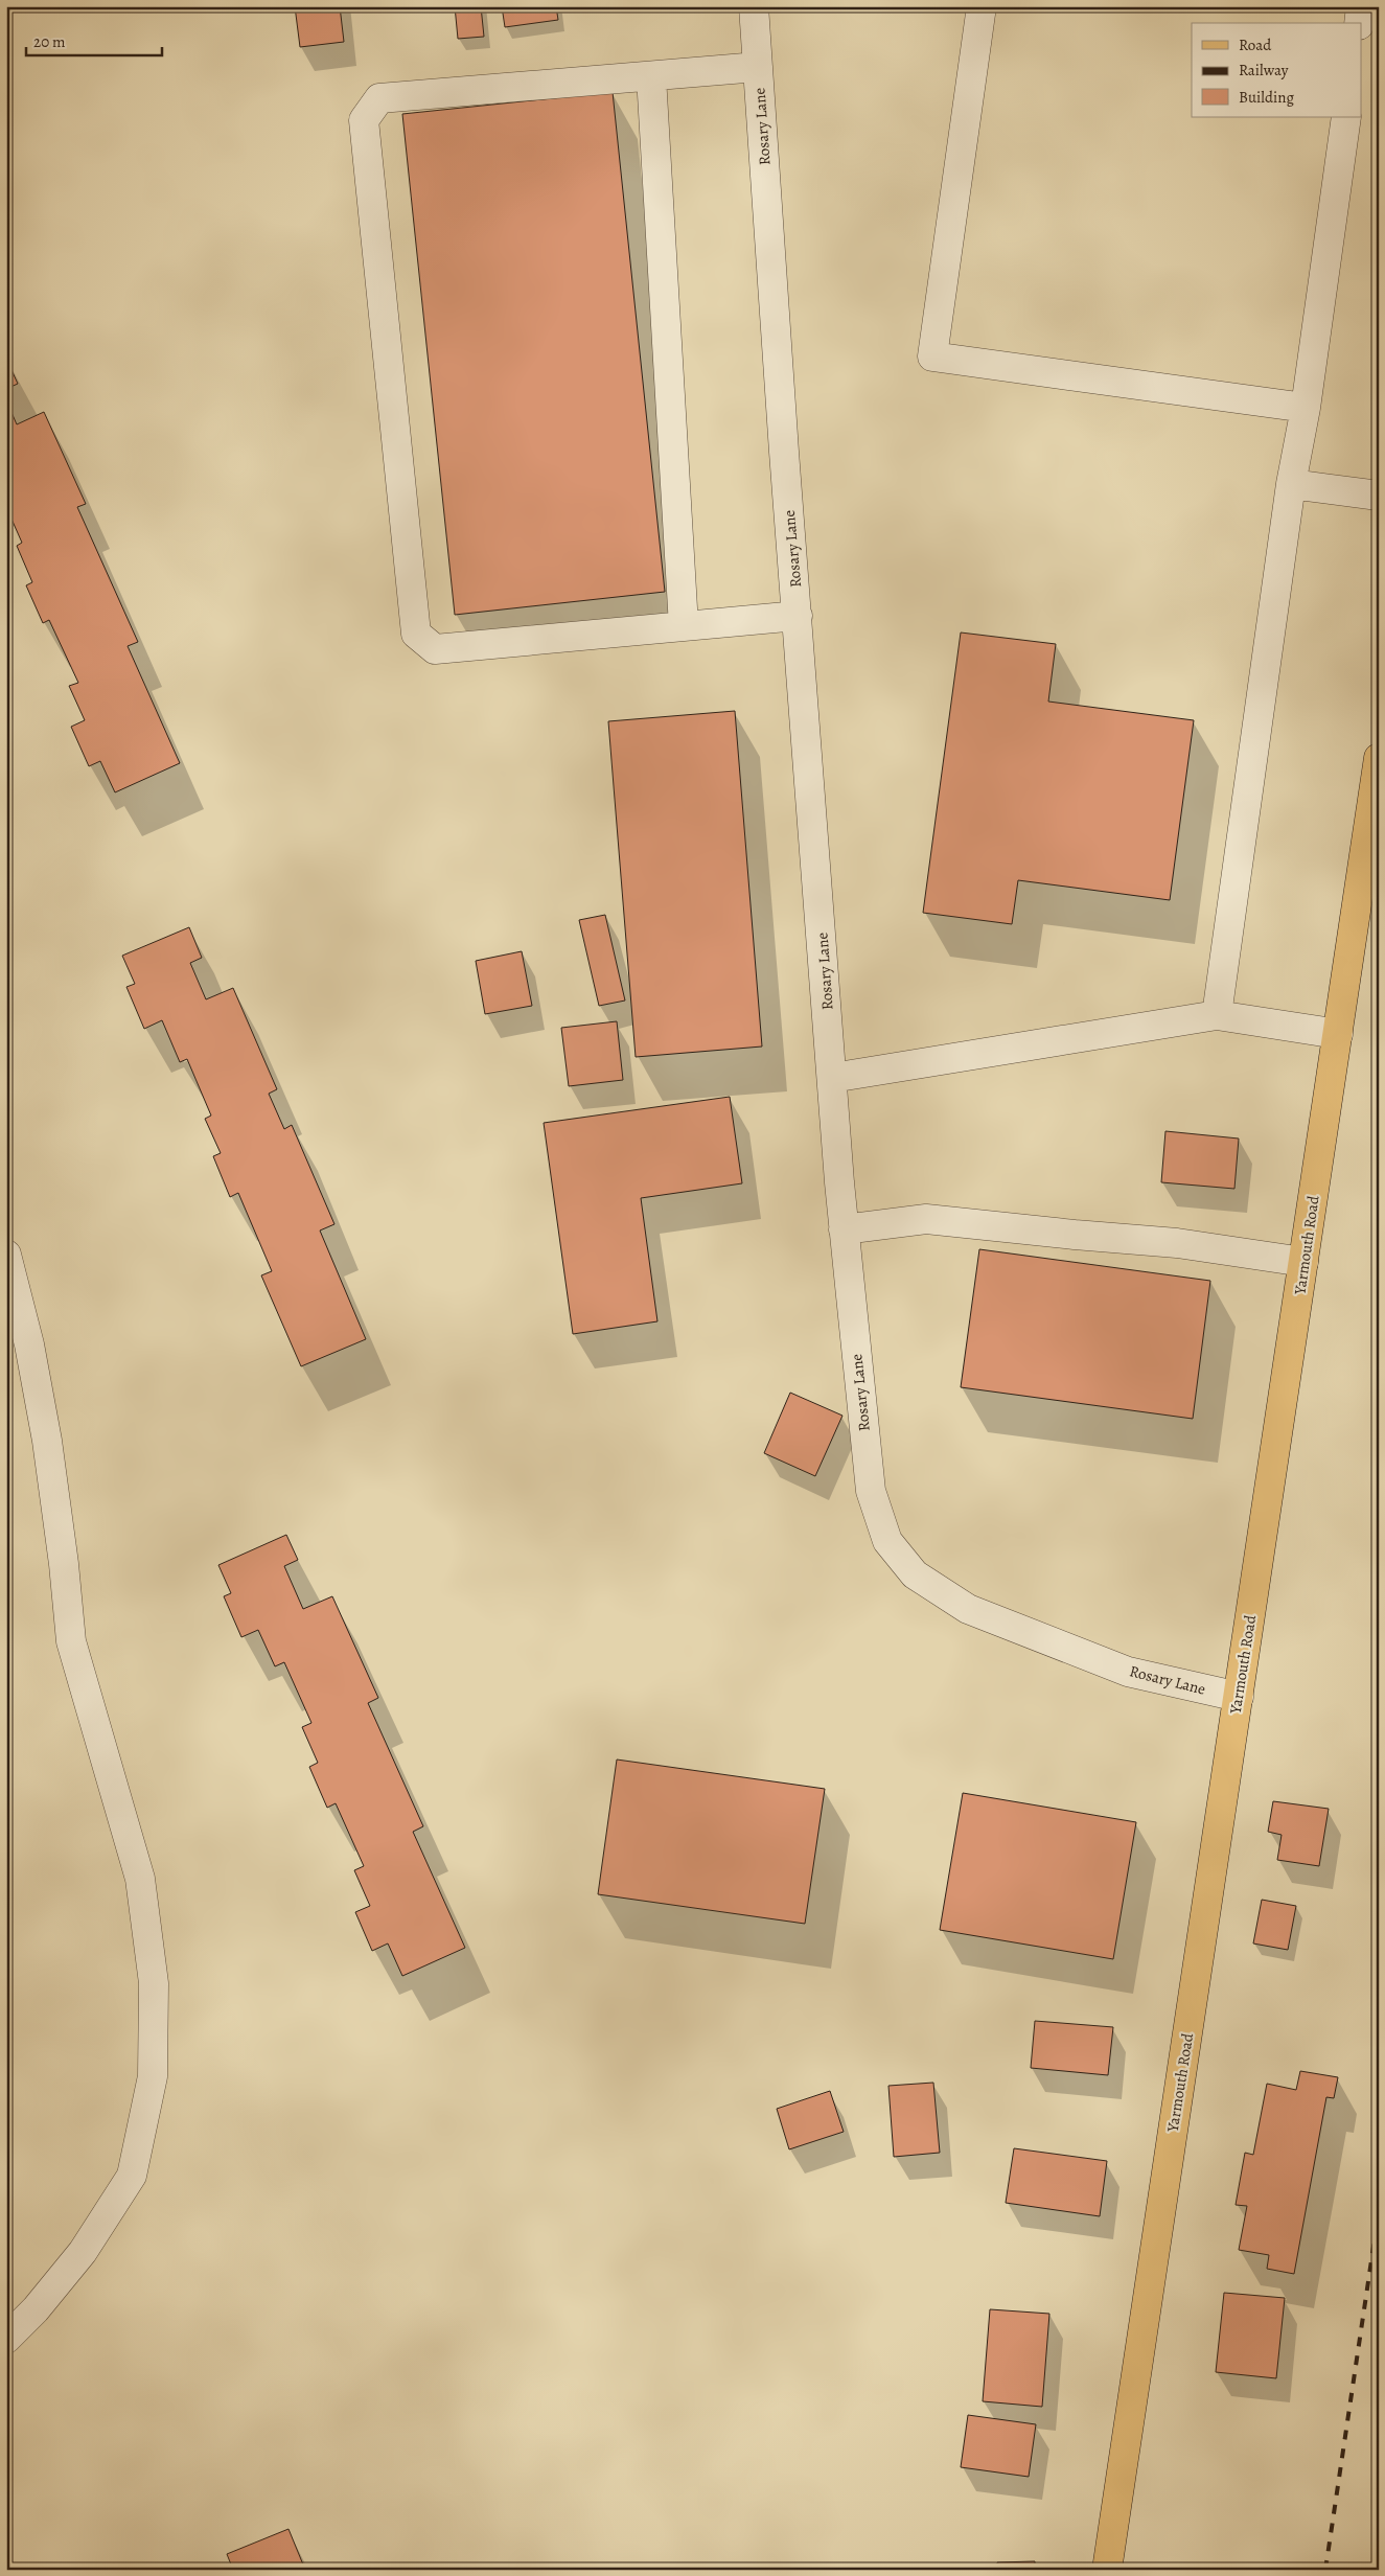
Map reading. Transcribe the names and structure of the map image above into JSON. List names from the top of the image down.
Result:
{
  "streets": {
    "main road": ["Yarmouth Road"],
    "street": ["Rosary Lane"]
  },
  "crossings": [
    ["Rosary Lane", "Yarmouth Road"]
  ],
  "legend": ["Road", "Railway", "Building"],
  "scale_bar": "20 m"
}
